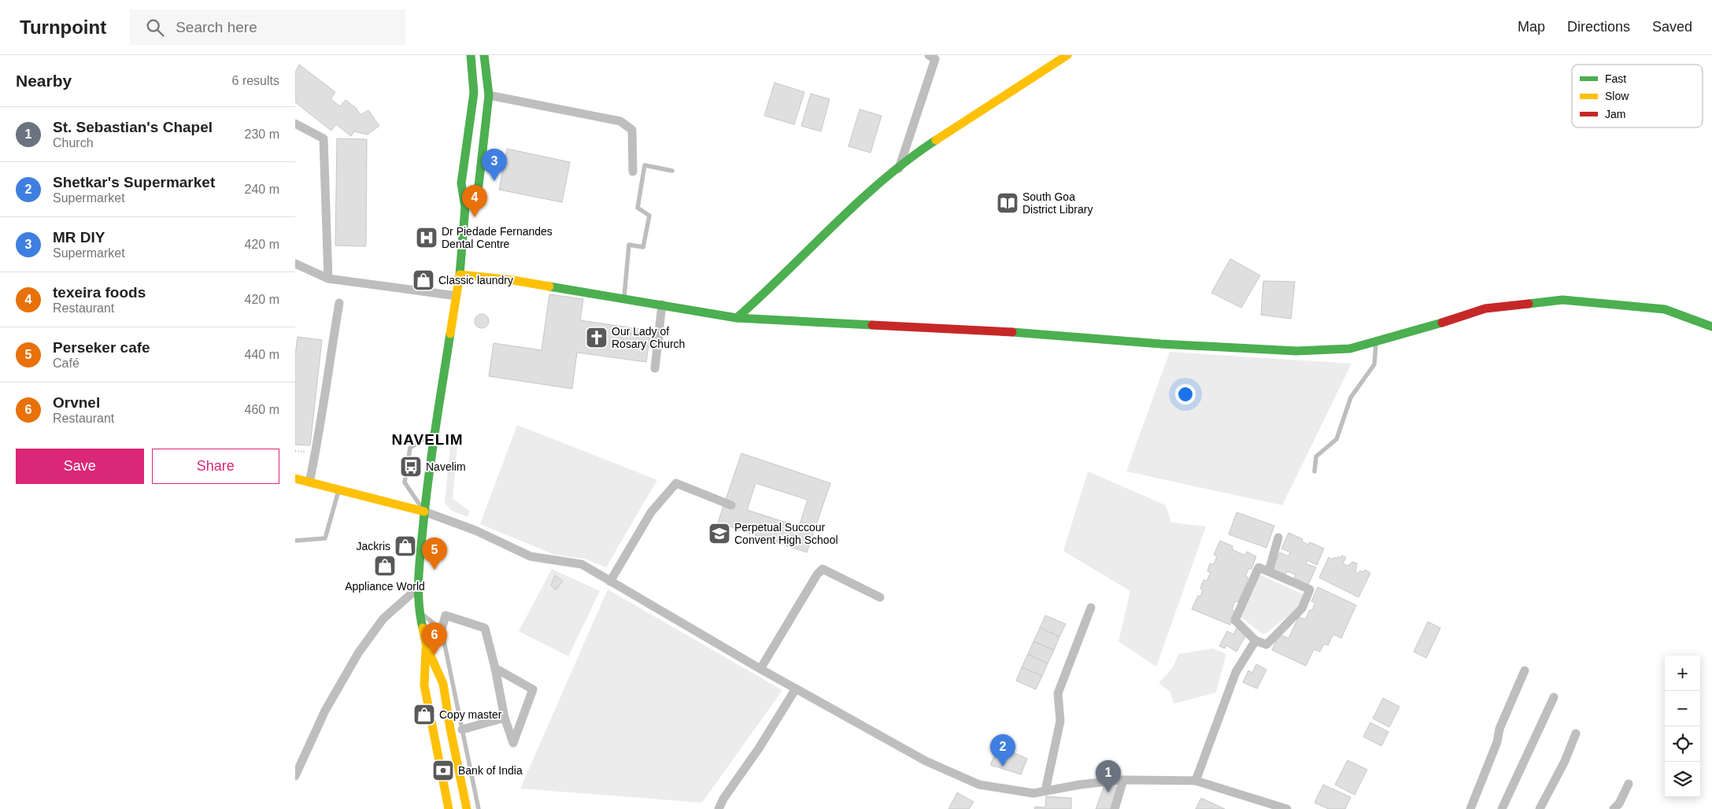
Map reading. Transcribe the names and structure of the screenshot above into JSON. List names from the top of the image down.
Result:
{
  "districts": ["NAVELIM"],
  "places": {
    "library": ["South Goa District Library"],
    "hospital": ["Dr Piedade Fernandes Dental Centre"],
    "shop": [
      "Classic laundry",
      "Jackris",
      "Appliance World",
      "Copy master"
    ],
    "church": ["Our Lady of Rosary Church"],
    "bus stop": ["Navelim"],
    "school or university": ["Perpetual Succour Convent High School"],
    "bank": ["Bank of India"]
  },
  "legend": ["Fast", "Slow", "Jam"],
  "page": {
    "header": "Turnpoint",
    "search": "Search here",
    "nav": ["Map", "Directions", "Saved"],
    "heading": ["Nearby", "6 results"],
    "list": [
      {
        "mark": "1",
        "name": "St. Sebastian's Chapel",
        "note": "Church",
        "value": "230 m"
      },
      {
        "mark": "2",
        "name": "Shetkar's Supermarket",
        "note": "Supermarket",
        "value": "240 m"
      },
      {
        "mark": "3",
        "name": "MR DIY",
        "note": "Supermarket",
        "value": "420 m"
      },
      {
        "mark": "4",
        "name": "texeira foods",
        "note": "Restaurant",
        "value": "420 m"
      },
      {
        "mark": "5",
        "name": "Perseker cafe",
        "note": "Café",
        "value": "440 m"
      },
      {
        "mark": "6",
        "name": "Orvnel",
        "note": "Restaurant",
        "value": "460 m"
      }
    ],
    "pins": [
      "3",
      "4",
      "5",
      "6",
      "2",
      "1"
    ],
    "buttons": ["Save", "Share"],
    "map_buttons": ["+", "−"]
  }
}
